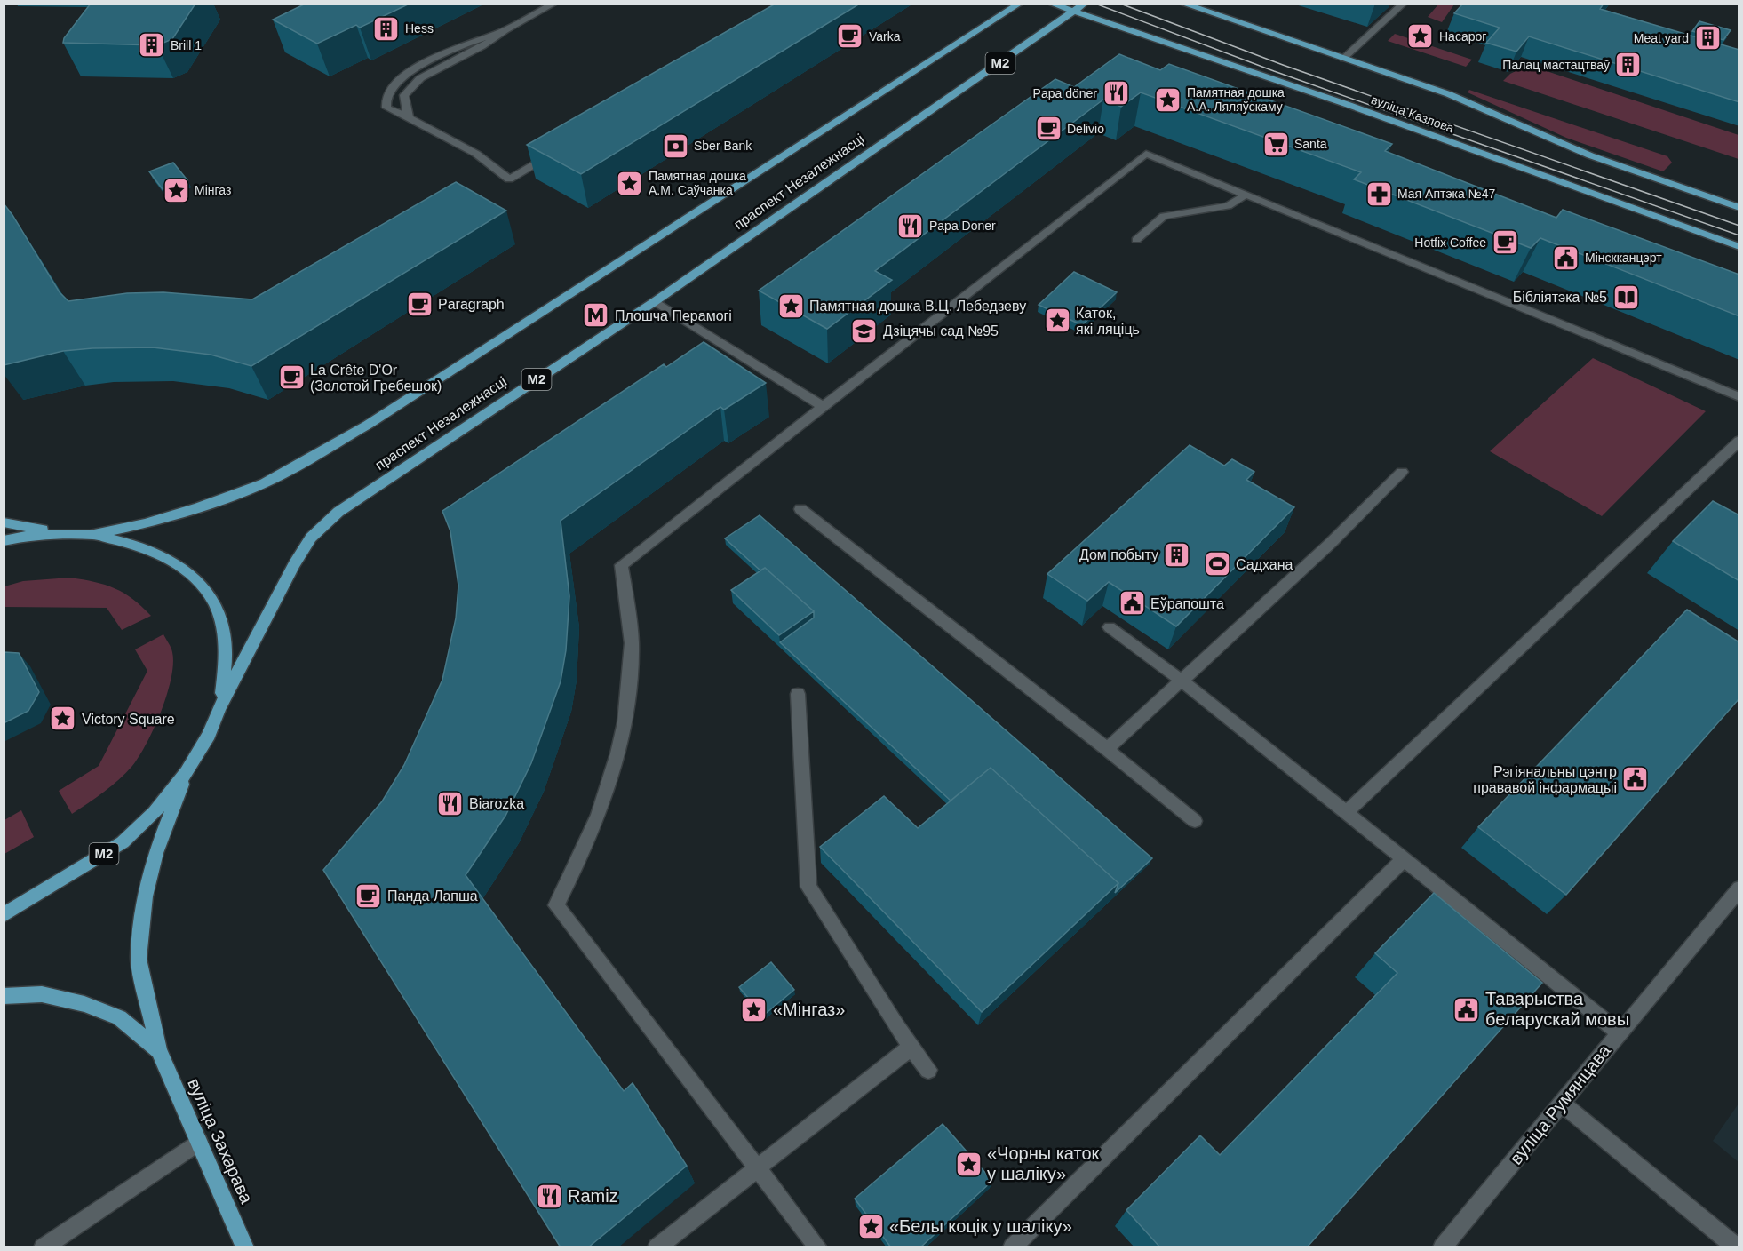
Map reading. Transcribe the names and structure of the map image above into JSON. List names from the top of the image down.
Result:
{
  "streets": {
    "main road": [
      "М2",
      "вуліца Казлова",
      "праспект Незалежнасці",
      "вуліца Захарава"
    ],
    "street": ["вуліца Румянцава"]
  },
  "crossings": [
    ["М2", "праспект Незалежнасці"],
    ["вуліца Казлова", "праспект Незалежнасці"],
    ["праспект Незалежнасці", "вуліца Захарава"]
  ],
  "places": {
    "building": [
      "Hess",
      "Meat yard",
      "Brill 1",
      "Палац мастацтваў",
      "Дом побыту"
    ],
    "cafe": [
      "Varka",
      "Delivio",
      "Hotfix Coffee",
      "Paragraph",
      "La Crête D'Or (Золотой Гребешок)",
      "Панда Лапша"
    ],
    "place": [
      "Насарог",
      "Памятная дошка А.А. Ляляўскаму",
      "Памятная дошка А.М. Саўчанка",
      "Мінгаз",
      "Памятная дошка В.Ц. Лебедзеву",
      "Каток, які ляціць",
      "Victory Square",
      "«Мінгаз»",
      "«Чорны каток у шаліку»",
      "«Белы коцік у шаліку»"
    ],
    "restaurant": [
      "Papa döner",
      "Papa Doner",
      "Biarozka",
      "Ramiz"
    ],
    "supermarket": ["Santa"],
    "bank": ["Sber Bank"],
    "pharmacy": ["Мая Аптэка №47"],
    "public building": [
      "Мінскканцэрт",
      "Еўрапошта",
      "Рэгіянальны цэнтр прававой інфармацыі",
      "Таварыства беларускай мовы"
    ],
    "library": ["Бібліятэка №5"],
    "metro station": ["Плошча Перамогі"],
    "school or university": ["Дзіцячы сад №95"],
    "sports": ["Садхана"]
  }
}
